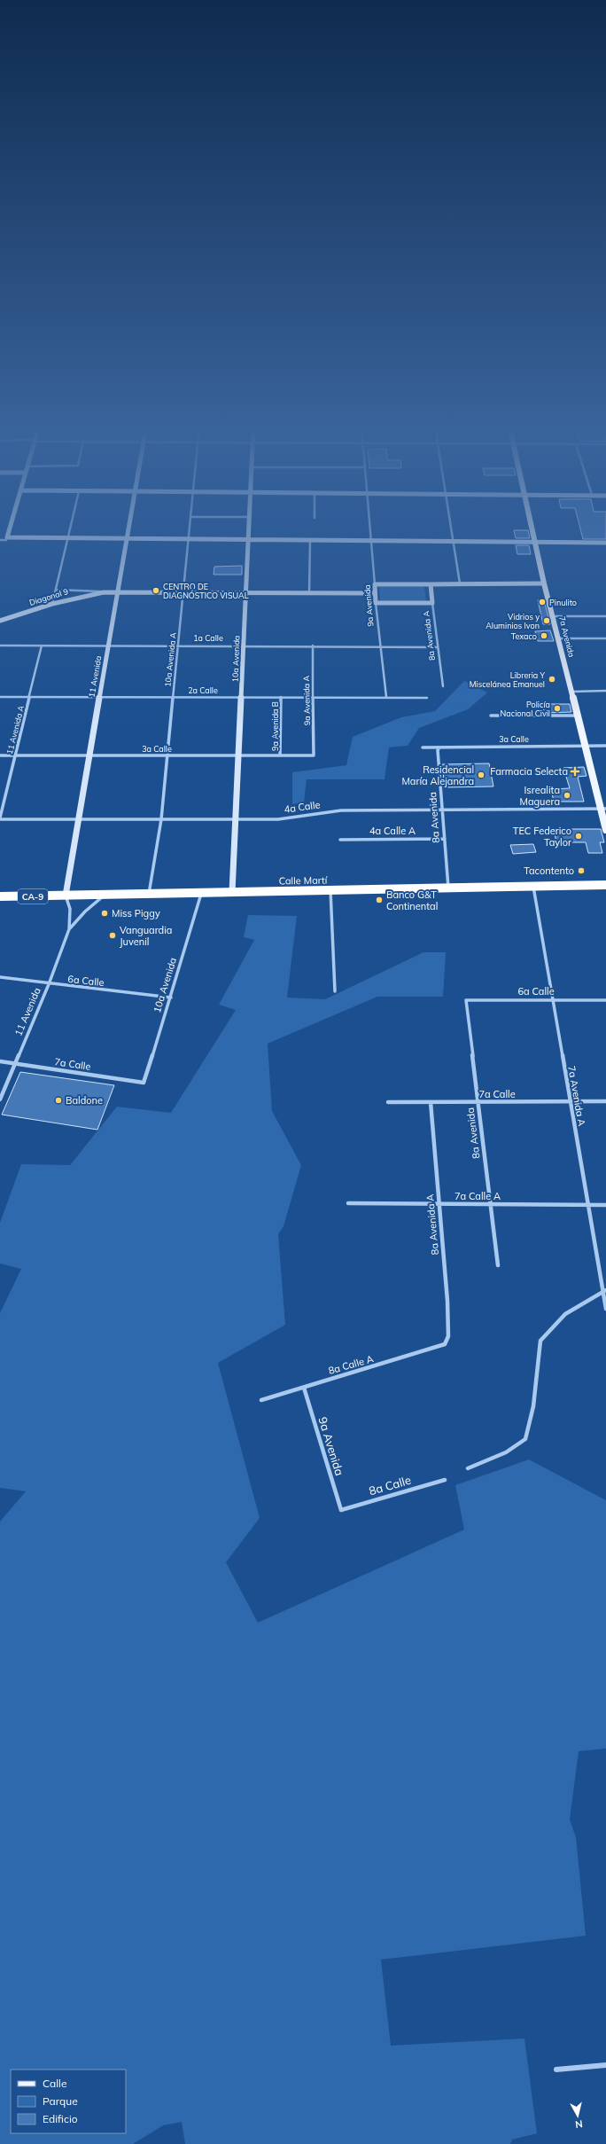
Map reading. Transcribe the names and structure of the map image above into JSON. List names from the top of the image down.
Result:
{
  "streets": {
    "highway": ["Calle Martí", "CA-9"],
    "main road": [
      "Diagonal 9",
      "9a Avenida",
      "8a Avenida A",
      "7a Avenida",
      "10a Avenida",
      "11 Avenida"
    ],
    "street": [
      "1a Calle",
      "10a Avenida A",
      "2a Calle",
      "9a Avenida A",
      "9a Avenida B",
      "11 Avenida A",
      "3a Calle",
      "4a Calle",
      "8a Avenida",
      "4a Calle A",
      "6a Calle",
      "7a Calle",
      "7a Avenida A",
      "7a Calle A",
      "8a Calle A",
      "8a Calle"
    ]
  },
  "crossings": [
    ["9a Avenida", "1a Calle"],
    ["9a Avenida", "2a Calle"],
    ["9a Avenida", "8a Calle A"],
    ["9a Avenida", "8a Calle"],
    ["8a Avenida A", "1a Calle"],
    ["8a Avenida A", "7a Calle"],
    ["8a Avenida A", "7a Calle A"],
    ["8a Avenida A", "8a Calle A"],
    ["7a Avenida", "3a Calle"],
    ["7a Avenida", "4a Calle"],
    ["1a Calle", "10a Avenida"],
    ["1a Calle", "10a Avenida A"],
    ["1a Calle", "11 Avenida"],
    ["1a Calle", "9a Avenida A"],
    ["1a Calle", "11 Avenida A"],
    ["10a Avenida", "2a Calle"],
    ["10a Avenida", "3a Calle"],
    ["10a Avenida", "4a Calle"],
    ["10a Avenida", "Calle Martí"],
    ["10a Avenida", "6a Calle"],
    ["10a Avenida", "7a Calle"],
    ["10a Avenida A", "2a Calle"],
    ["10a Avenida A", "3a Calle"],
    ["10a Avenida A", "4a Calle"],
    ["10a Avenida A", "Calle Martí"],
    ["11 Avenida", "2a Calle"],
    ["11 Avenida", "3a Calle"],
    ["11 Avenida", "4a Calle"],
    ["11 Avenida", "Calle Martí"],
    ["11 Avenida", "6a Calle"],
    ["11 Avenida", "7a Calle"],
    ["2a Calle", "9a Avenida A"],
    ["2a Calle", "9a Avenida B"],
    ["2a Calle", "11 Avenida A"],
    ["9a Avenida A", "3a Calle"],
    ["9a Avenida B", "3a Calle"],
    ["11 Avenida A", "3a Calle"],
    ["11 Avenida A", "4a Calle"],
    ["3a Calle", "8a Avenida"],
    ["4a Calle", "8a Avenida"],
    ["8a Avenida", "4a Calle A"],
    ["8a Avenida", "Calle Martí"],
    ["8a Avenida", "6a Calle"],
    ["8a Avenida", "7a Calle"],
    ["8a Avenida", "7a Calle A"],
    ["Calle Martí", "7a Avenida A"],
    ["6a Calle", "7a Avenida A"],
    ["7a Calle", "7a Avenida A"],
    ["7a Avenida A", "7a Calle A"]
  ],
  "places": {
    "other": [
      "CENTRO DE DIAGNÓSTICO VISUAL",
      "Pinulito",
      "Vidrios y Aluminios Ivon",
      "Texaco",
      "Libreria Y Miscelánea Emanuel",
      "Policía Nacional Civil",
      "Residencial María Alejandra",
      "Isrealita Maguera",
      "TEC Federico Taylor",
      "Tacontento",
      "Banco G&T Continental",
      "Miss Piggy",
      "Vanguardia Juvenil",
      "Baldone"
    ],
    "health": ["Farmacia Selecta"]
  },
  "legend": ["Calle", "Parque", "Edificio"],
  "north": "bottom"
}
